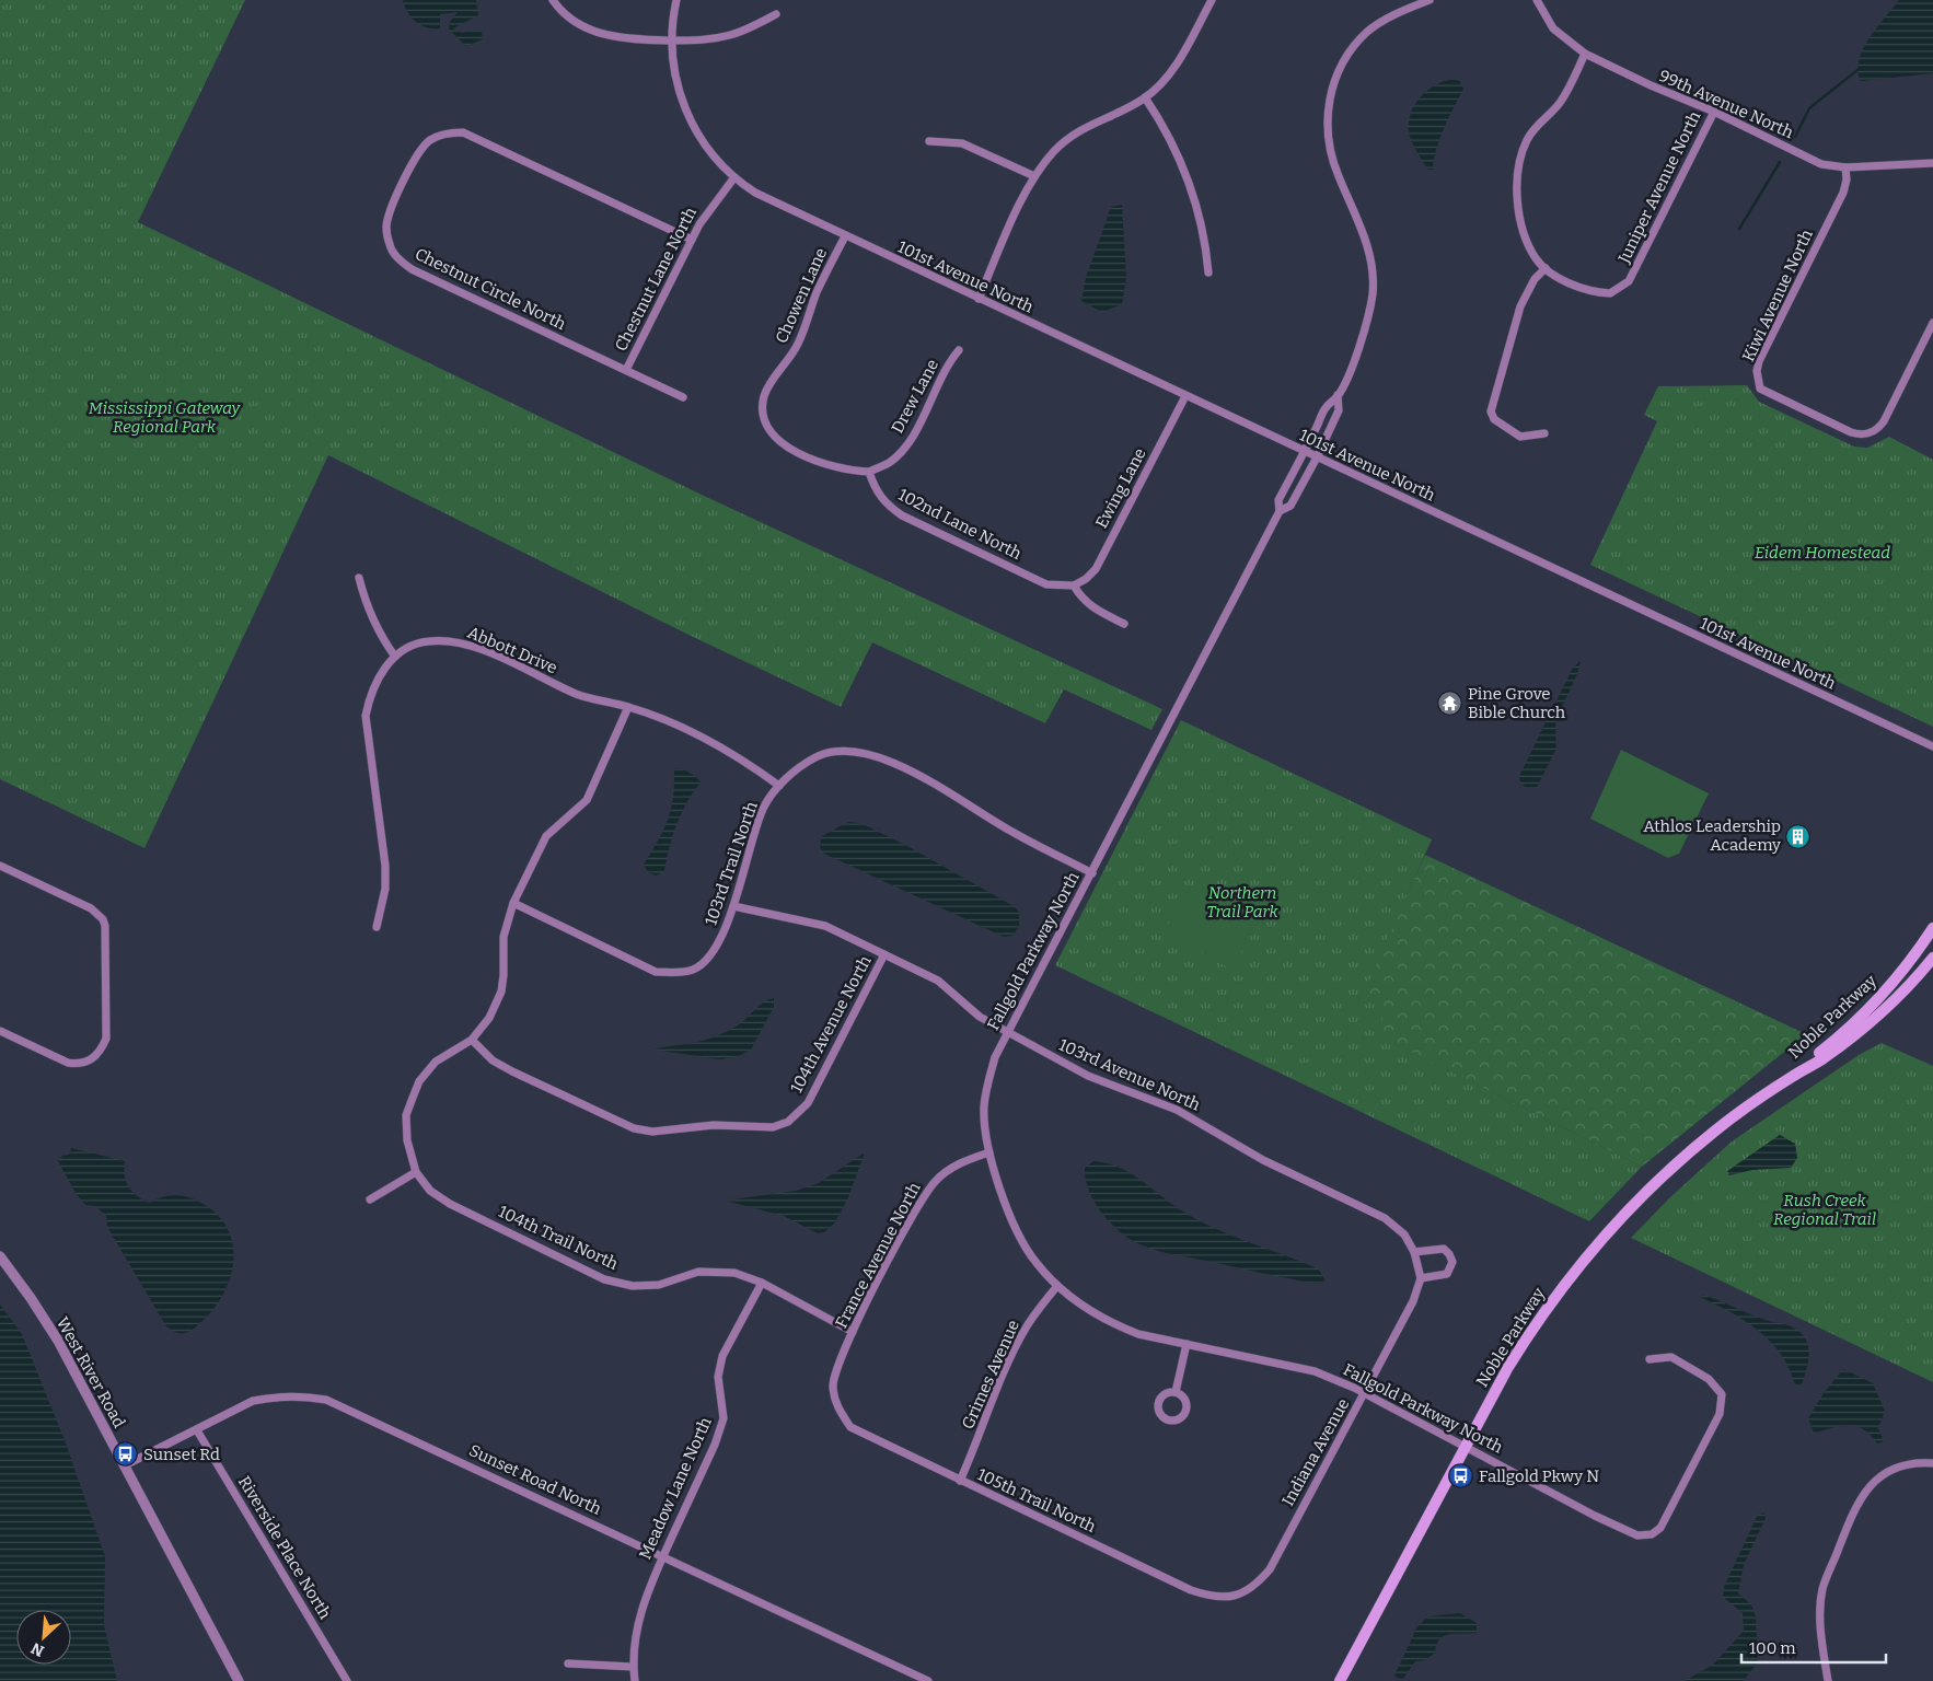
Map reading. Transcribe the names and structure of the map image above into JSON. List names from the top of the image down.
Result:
{
  "streets": {
    "main road": ["Noble Parkway"],
    "street": [
      "99th Avenue North",
      "Juniper Avenue North",
      "101st Avenue North",
      "Chestnut Lane North",
      "Chestnut Circle North",
      "Chowen Lane",
      "Kiwi Avenue North",
      "Drew Lane",
      "Ewing Lane",
      "102nd Lane North",
      "Abbott Drive",
      "103rd Trail North",
      "Fallgold Parkway North",
      "104th Avenue North",
      "103rd Avenue North",
      "104th Trail North",
      "France Avenue North",
      "West River Road",
      "Grimes Avenue",
      "Indiana Avenue",
      "Sunset Road North",
      "Meadow Lane North",
      "105th Trail North",
      "Riverside Place North"
    ]
  },
  "crossings": [
    ["99th Avenue North", "Juniper Avenue North"],
    ["99th Avenue North", "Kiwi Avenue North"],
    ["101st Avenue North", "Chestnut Lane North"],
    ["101st Avenue North", "Chowen Lane"],
    ["101st Avenue North", "Ewing Lane"],
    ["101st Avenue North", "Fallgold Parkway North"],
    ["Chestnut Lane North", "Chestnut Circle North"],
    ["Chowen Lane", "Drew Lane"],
    ["Chowen Lane", "102nd Lane North"],
    ["Drew Lane", "102nd Lane North"],
    ["Ewing Lane", "102nd Lane North"],
    ["Abbott Drive", "103rd Trail North"],
    ["103rd Trail North", "Fallgold Parkway North"],
    ["103rd Trail North", "103rd Avenue North"],
    ["Fallgold Parkway North", "Noble Parkway"],
    ["Fallgold Parkway North", "103rd Avenue North"],
    ["Fallgold Parkway North", "France Avenue North"],
    ["Fallgold Parkway North", "Grimes Avenue"],
    ["Fallgold Parkway North", "Indiana Avenue"],
    ["104th Avenue North", "103rd Avenue North"],
    ["104th Trail North", "France Avenue North"],
    ["104th Trail North", "Meadow Lane North"],
    ["France Avenue North", "105th Trail North"],
    ["West River Road", "Sunset Road North"],
    ["Grimes Avenue", "105th Trail North"],
    ["Indiana Avenue", "105th Trail North"],
    ["Sunset Road North", "Meadow Lane North"],
    ["Sunset Road North", "Riverside Place North"]
  ],
  "parks": [
    "Mississippi Gateway Regional Park",
    "Eidem Homestead",
    "Northern Trail Park",
    "Rush Creek Regional Trail"
  ],
  "places": {
    "temple": ["Pine Grove Bible Church"],
    "building": ["Athlos Leadership Academy"],
    "bus stop": ["Sunset Rd", "Fallgold Pkwy N"]
  },
  "scale_bar": "100 m",
  "north": "bottom left"
}
